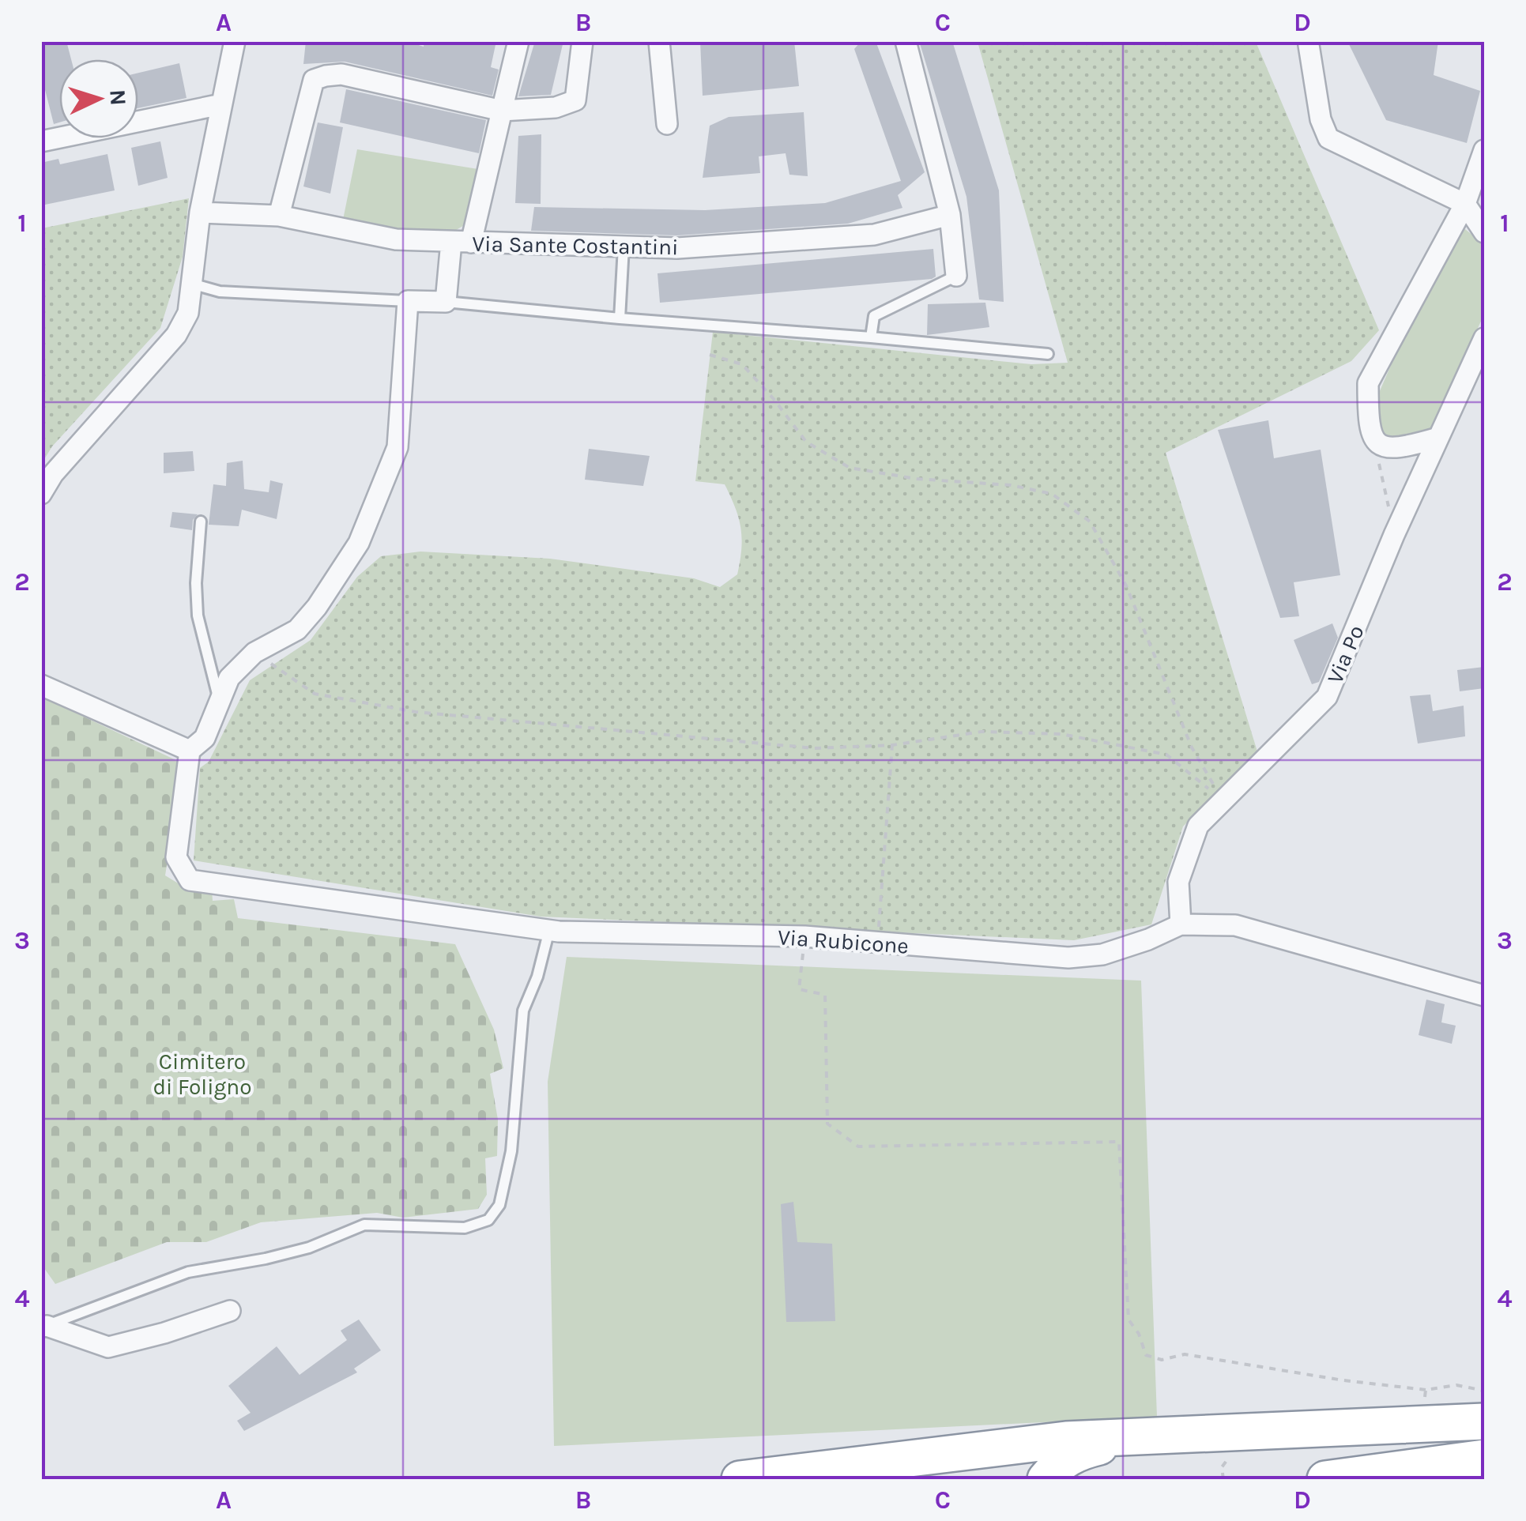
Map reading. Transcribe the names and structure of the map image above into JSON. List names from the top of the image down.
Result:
{
  "streets": {
    "street": ["Via Sante Costantini", "Via Po", "Via Rubicone"]
  },
  "crossings": [
    ["Via Po", "Via Rubicone"]
  ],
  "parks": ["Cimitero di Foligno"],
  "north": "right",
  "grid": {
    "columns": [
      "A",
      "B",
      "C",
      "D"
    ],
    "rows": [
      "1",
      "2",
      "3",
      "4"
    ]
  }
}
